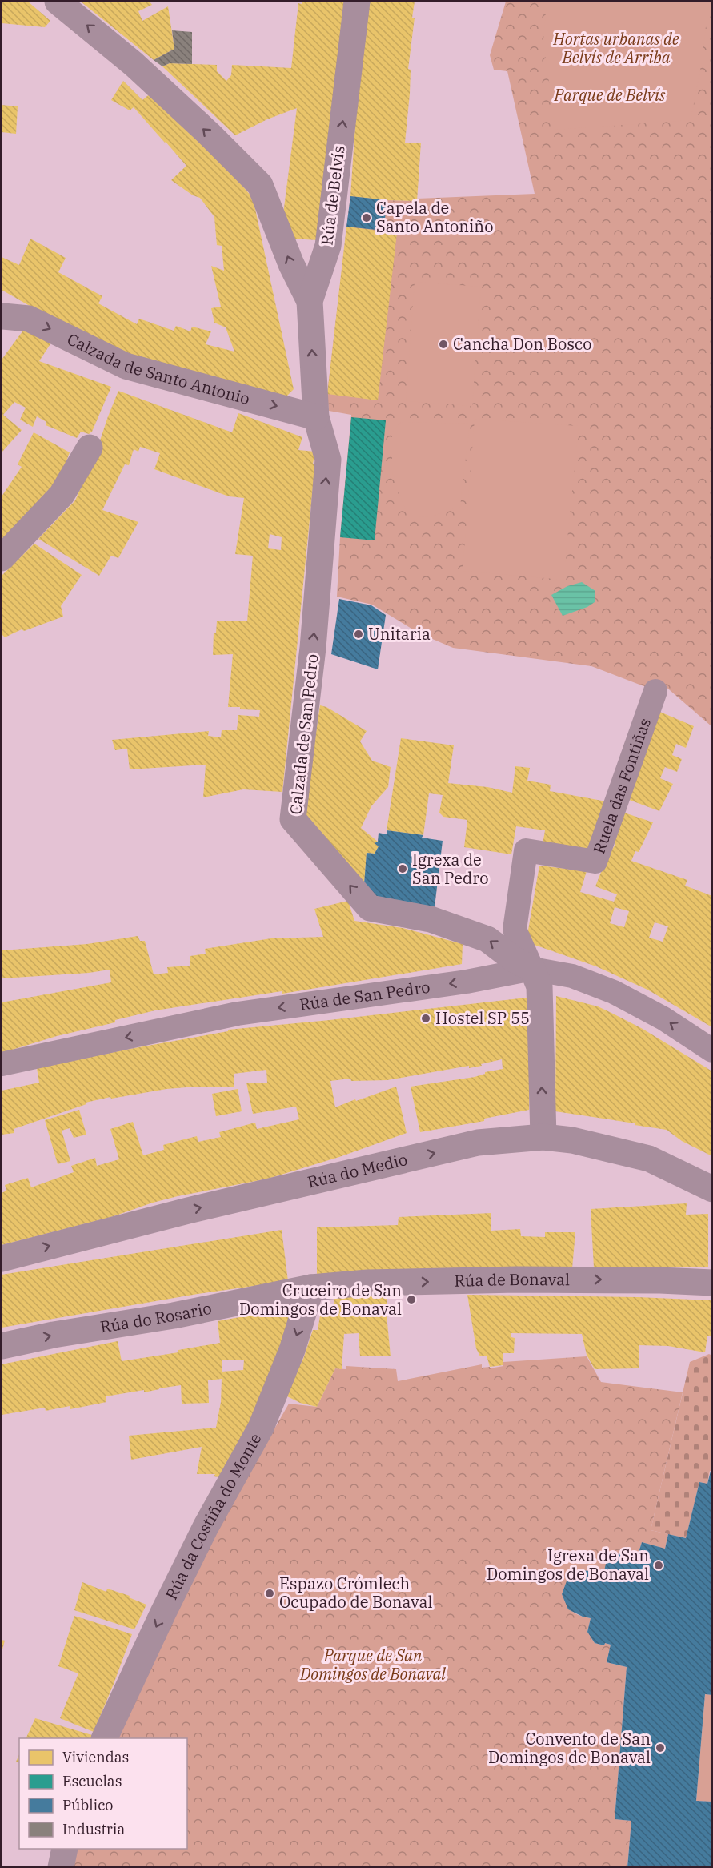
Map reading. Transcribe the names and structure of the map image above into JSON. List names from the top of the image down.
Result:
{
  "streets": {
    "street": [
      "Rúa de Belvís",
      "Calzada de Santo Antonio",
      "Calzada de San Pedro",
      "Ruela das Fontiñas",
      "Rúa de San Pedro",
      "Rúa do Medio",
      "Rúa de Bonaval",
      "Rúa do Rosario",
      "Rúa da Costiña do Monte"
    ]
  },
  "crossings": [
    ["Rúa de Belvís", "Calzada de Santo Antonio"],
    ["Rúa de Belvís", "Calzada de San Pedro"],
    ["Calzada de Santo Antonio", "Calzada de San Pedro"],
    ["Calzada de San Pedro", "Ruela das Fontiñas"],
    ["Calzada de San Pedro", "Rúa de San Pedro"],
    ["Ruela das Fontiñas", "Rúa de San Pedro"],
    ["Rúa de Bonaval", "Rúa do Rosario"],
    ["Rúa de Bonaval", "Rúa da Costiña do Monte"],
    ["Rúa do Rosario", "Rúa da Costiña do Monte"]
  ],
  "one_way": [
    "Rúa de Belvís",
    "Calzada de Santo Antonio",
    "Calzada de San Pedro",
    "Rúa de San Pedro",
    "Rúa do Medio",
    "Rúa de Bonaval",
    "Rúa do Rosario",
    "Rúa da Costiña do Monte"
  ],
  "parks": ["Hortas urbanas de Belvís de Arriba", "Parque de Belvís", "Parque de San Domingos de Bonaval"],
  "places": [
    "Capela de Santo Antoniño",
    "Cancha Don Bosco",
    "Unitaria",
    "Igrexa de San Pedro",
    "Hostel SP 55",
    "Cruceiro de San Domingos de Bonaval",
    "Igrexa de San Domingos de Bonaval",
    "Espazo Crómlech Ocupado de Bonaval",
    "Convento de San Domingos de Bonaval"
  ],
  "legend": [
    "Viviendas",
    "Escuelas",
    "Público",
    "Industria"
  ]
}
